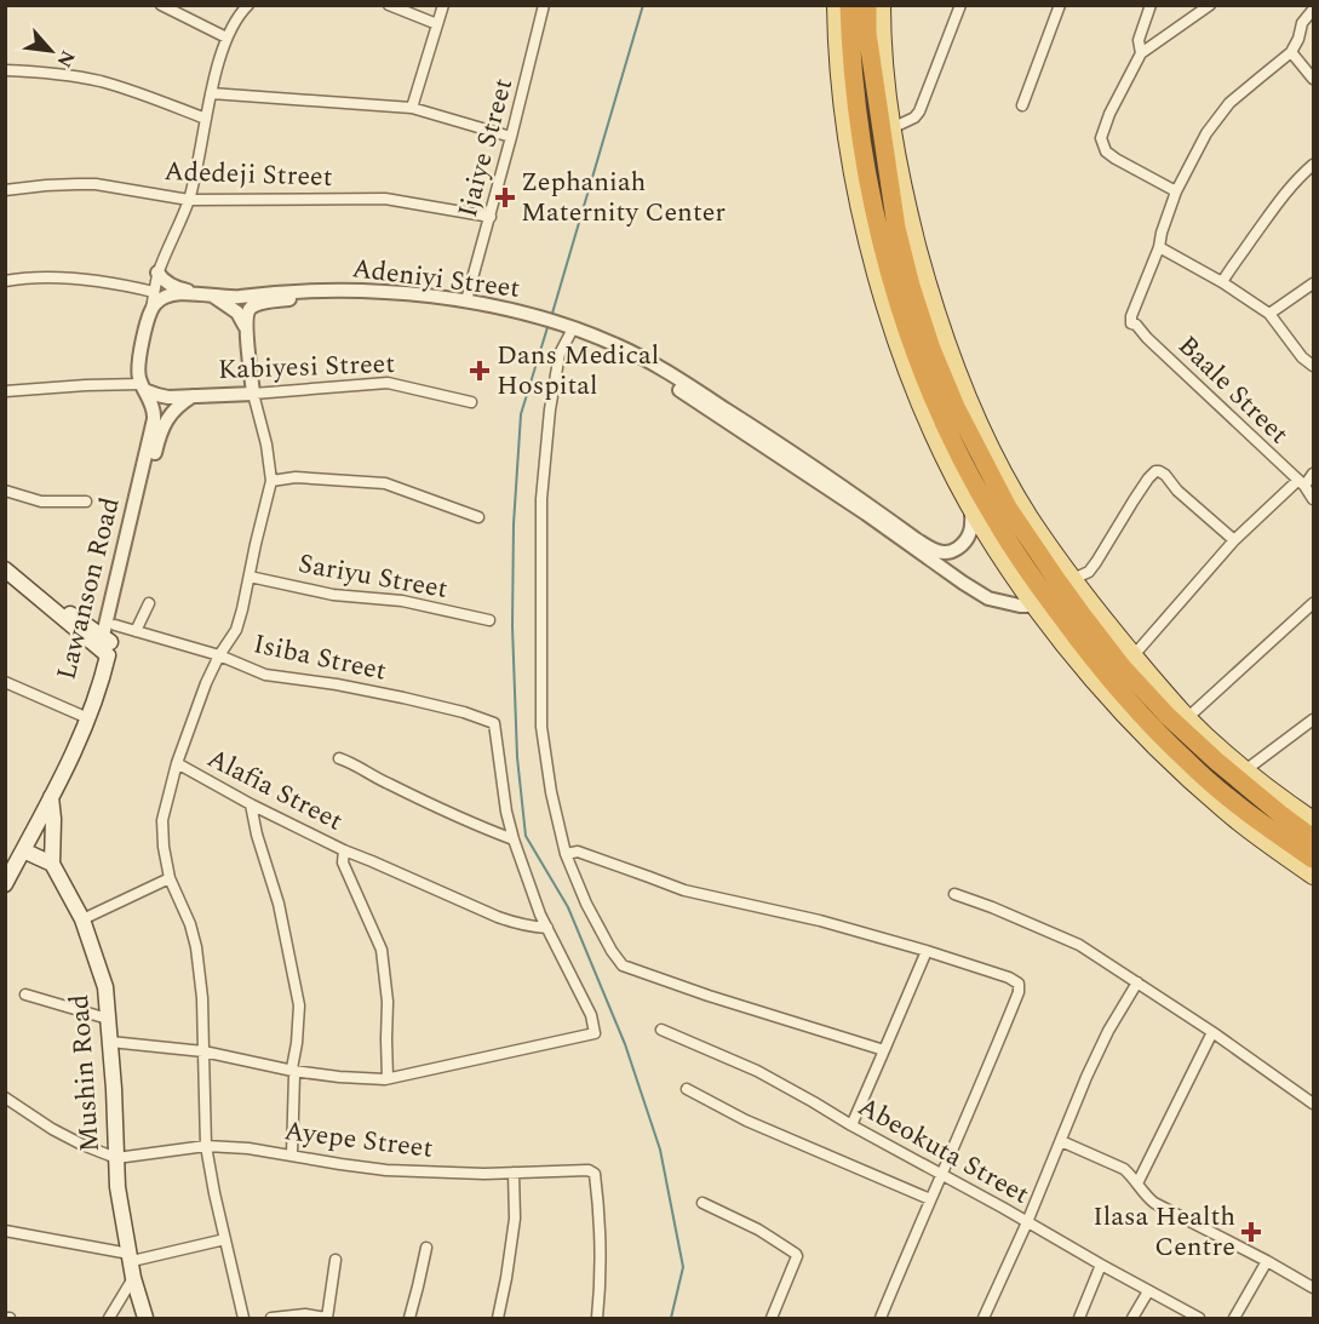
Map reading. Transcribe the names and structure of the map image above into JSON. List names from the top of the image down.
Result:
{
  "streets": {
    "main road": ["Lawanson Road", "Mushin Road"],
    "street": [
      "Ijaiye Street",
      "Adedeji Street",
      "Adeniyi Street",
      "Kabiyesi Street",
      "Baale Street",
      "Sariyu Street",
      "Isiba Street",
      "Alafia Street",
      "Ayepe Street",
      "Abeokuta Street"
    ]
  },
  "crossings": [
    ["Ijaiye Street", "Adedeji Street"],
    ["Ijaiye Street", "Adeniyi Street"],
    ["Adeniyi Street", "Kabiyesi Street"],
    ["Adeniyi Street", "Lawanson Road"],
    ["Kabiyesi Street", "Lawanson Road"],
    ["Alafia Street", "Ayepe Street"],
    ["Mushin Road", "Ayepe Street"]
  ],
  "places": {
    "health": ["Zephaniah Maternity Center", "Dans Medical Hospital", "Ilasa Health Centre"]
  },
  "north": "bottom right"
}
